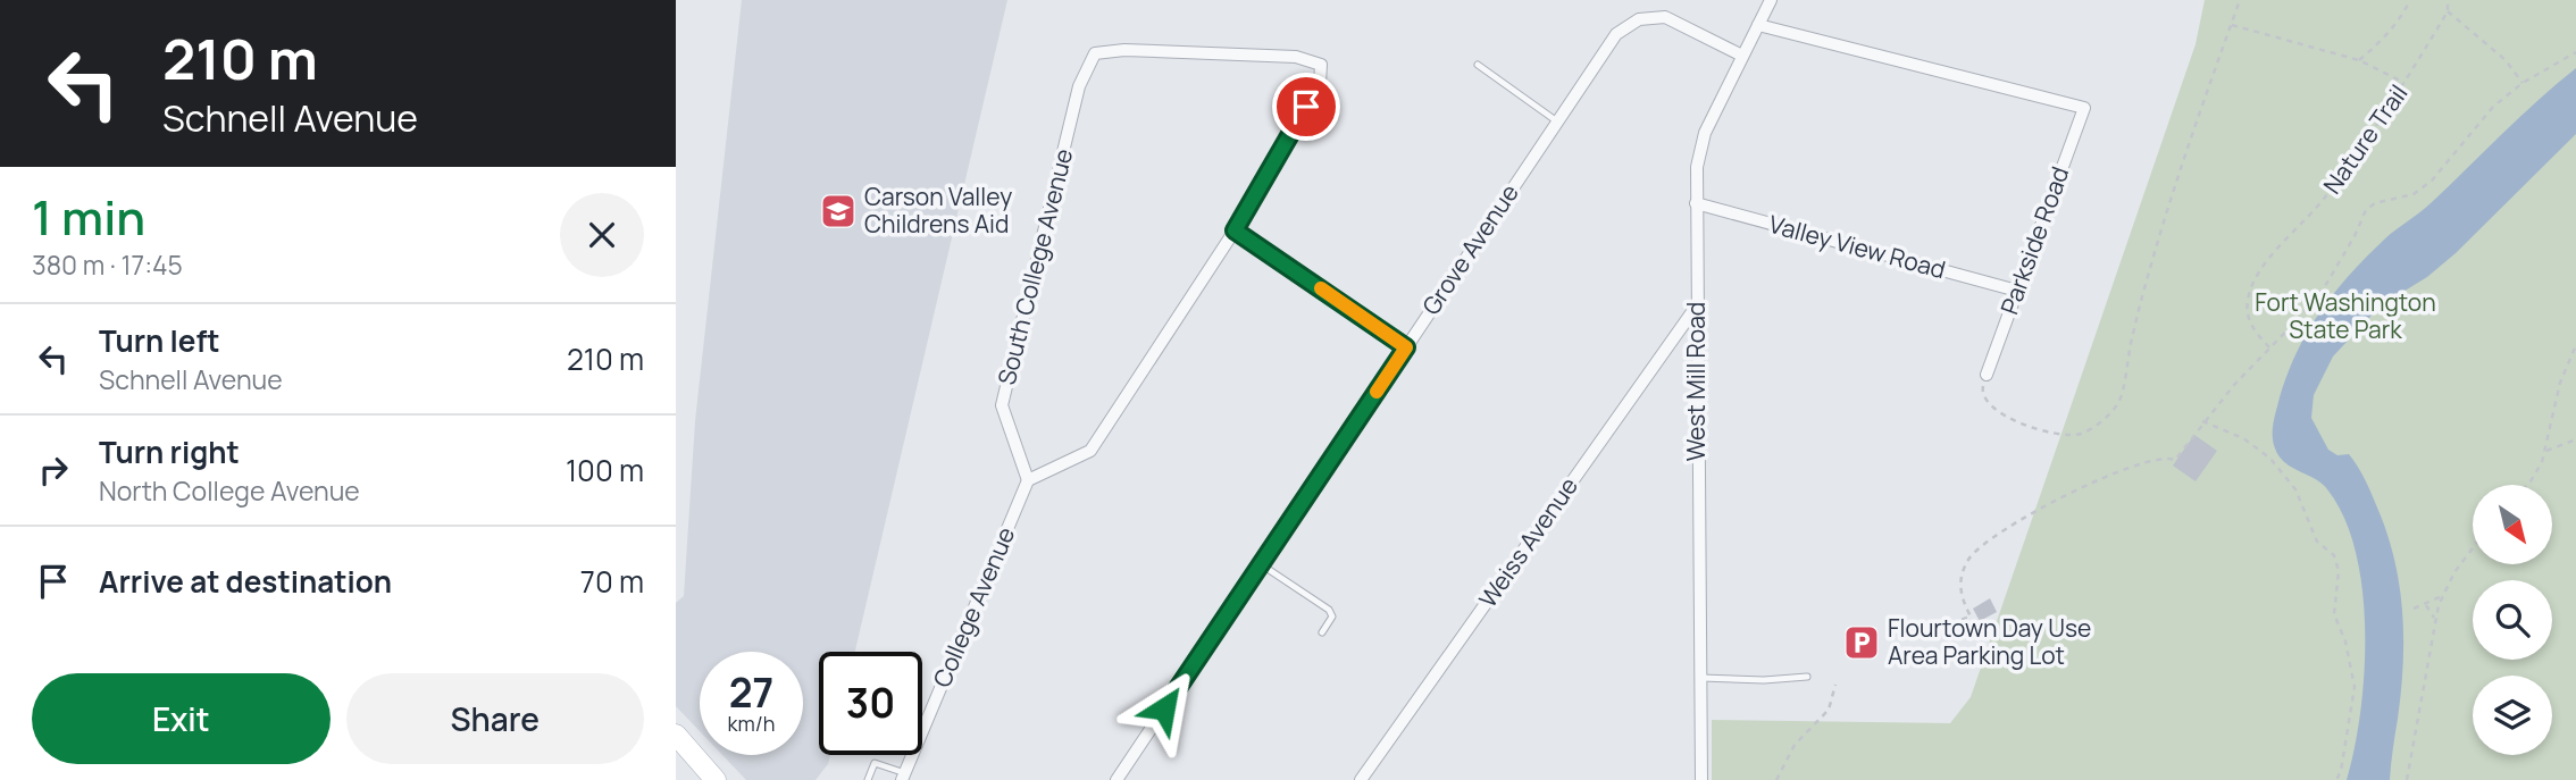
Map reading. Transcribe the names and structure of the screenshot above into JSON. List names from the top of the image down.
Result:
{
  "streets": {
    "street": [
      "Parkside Road",
      "Valley View Road",
      "Grove Avenue",
      "South College Avenue",
      "West Mill Road",
      "Weiss Avenue",
      "College Avenue"
    ],
    "path": ["Nature Trail"]
  },
  "crossings": [
    ["Parkside Road", "Valley View Road"],
    ["Parkside Road", "West Mill Road"],
    ["Valley View Road", "West Mill Road"],
    ["Grove Avenue", "West Mill Road"],
    ["South College Avenue", "College Avenue"],
    ["West Mill Road", "Weiss Avenue"]
  ],
  "parks": ["Fort Washington State Park"],
  "places": {
    "school or university": ["Carson Valley Childrens Aid"],
    "parking": ["Flourtown Day Use Area Parking Lot"]
  },
  "north": "bottom right",
  "page": {
    "turn": ["210 m", "Schnell Avenue"],
    "heading": ["1 min", "380 m · 17:45"],
    "list": [
      {
        "name": "Turn left",
        "note": "Schnell Avenue",
        "value": "210 m"
      },
      {
        "name": "Turn right",
        "note": "North College Avenue",
        "value": "100 m"
      },
      {
        "name": "Arrive at destination",
        "value": "70 m"
      }
    ],
    "speed": "27 km/h",
    "limit": "30",
    "buttons": ["Exit", "Share"]
  }
}
